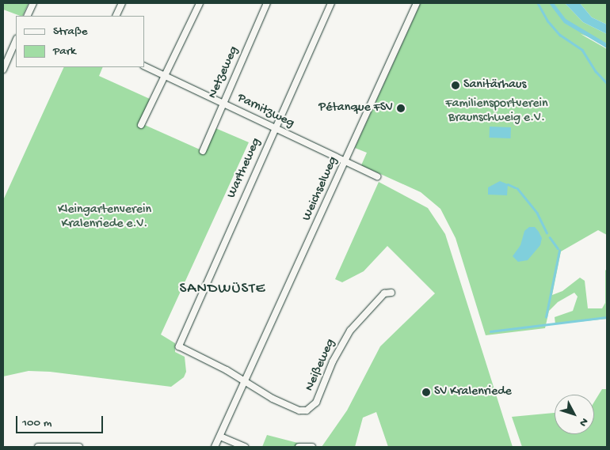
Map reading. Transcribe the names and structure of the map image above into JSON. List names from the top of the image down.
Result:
{
  "streets": {
    "street": [
      "Netzeweg",
      "Parnitzweg",
      "Wartheweg",
      "Weichselweg",
      "Neißeweg"
    ]
  },
  "crossings": [
    ["Netzeweg", "Parnitzweg"],
    ["Parnitzweg", "Wartheweg"],
    ["Parnitzweg", "Weichselweg"],
    ["Wartheweg", "Neißeweg"],
    ["Weichselweg", "Neißeweg"]
  ],
  "districts": ["SANDWÜSTE"],
  "parks": ["Familiensportverein Braunschweig e.V.", "Kleingartenverein Kralenriede e.V."],
  "places": ["Sanitärhaus", "Pétanque FSV", "SV Kralenriede"],
  "legend": ["Straße", "Park"],
  "scale_bar": "100 m",
  "north": "bottom right"
}
